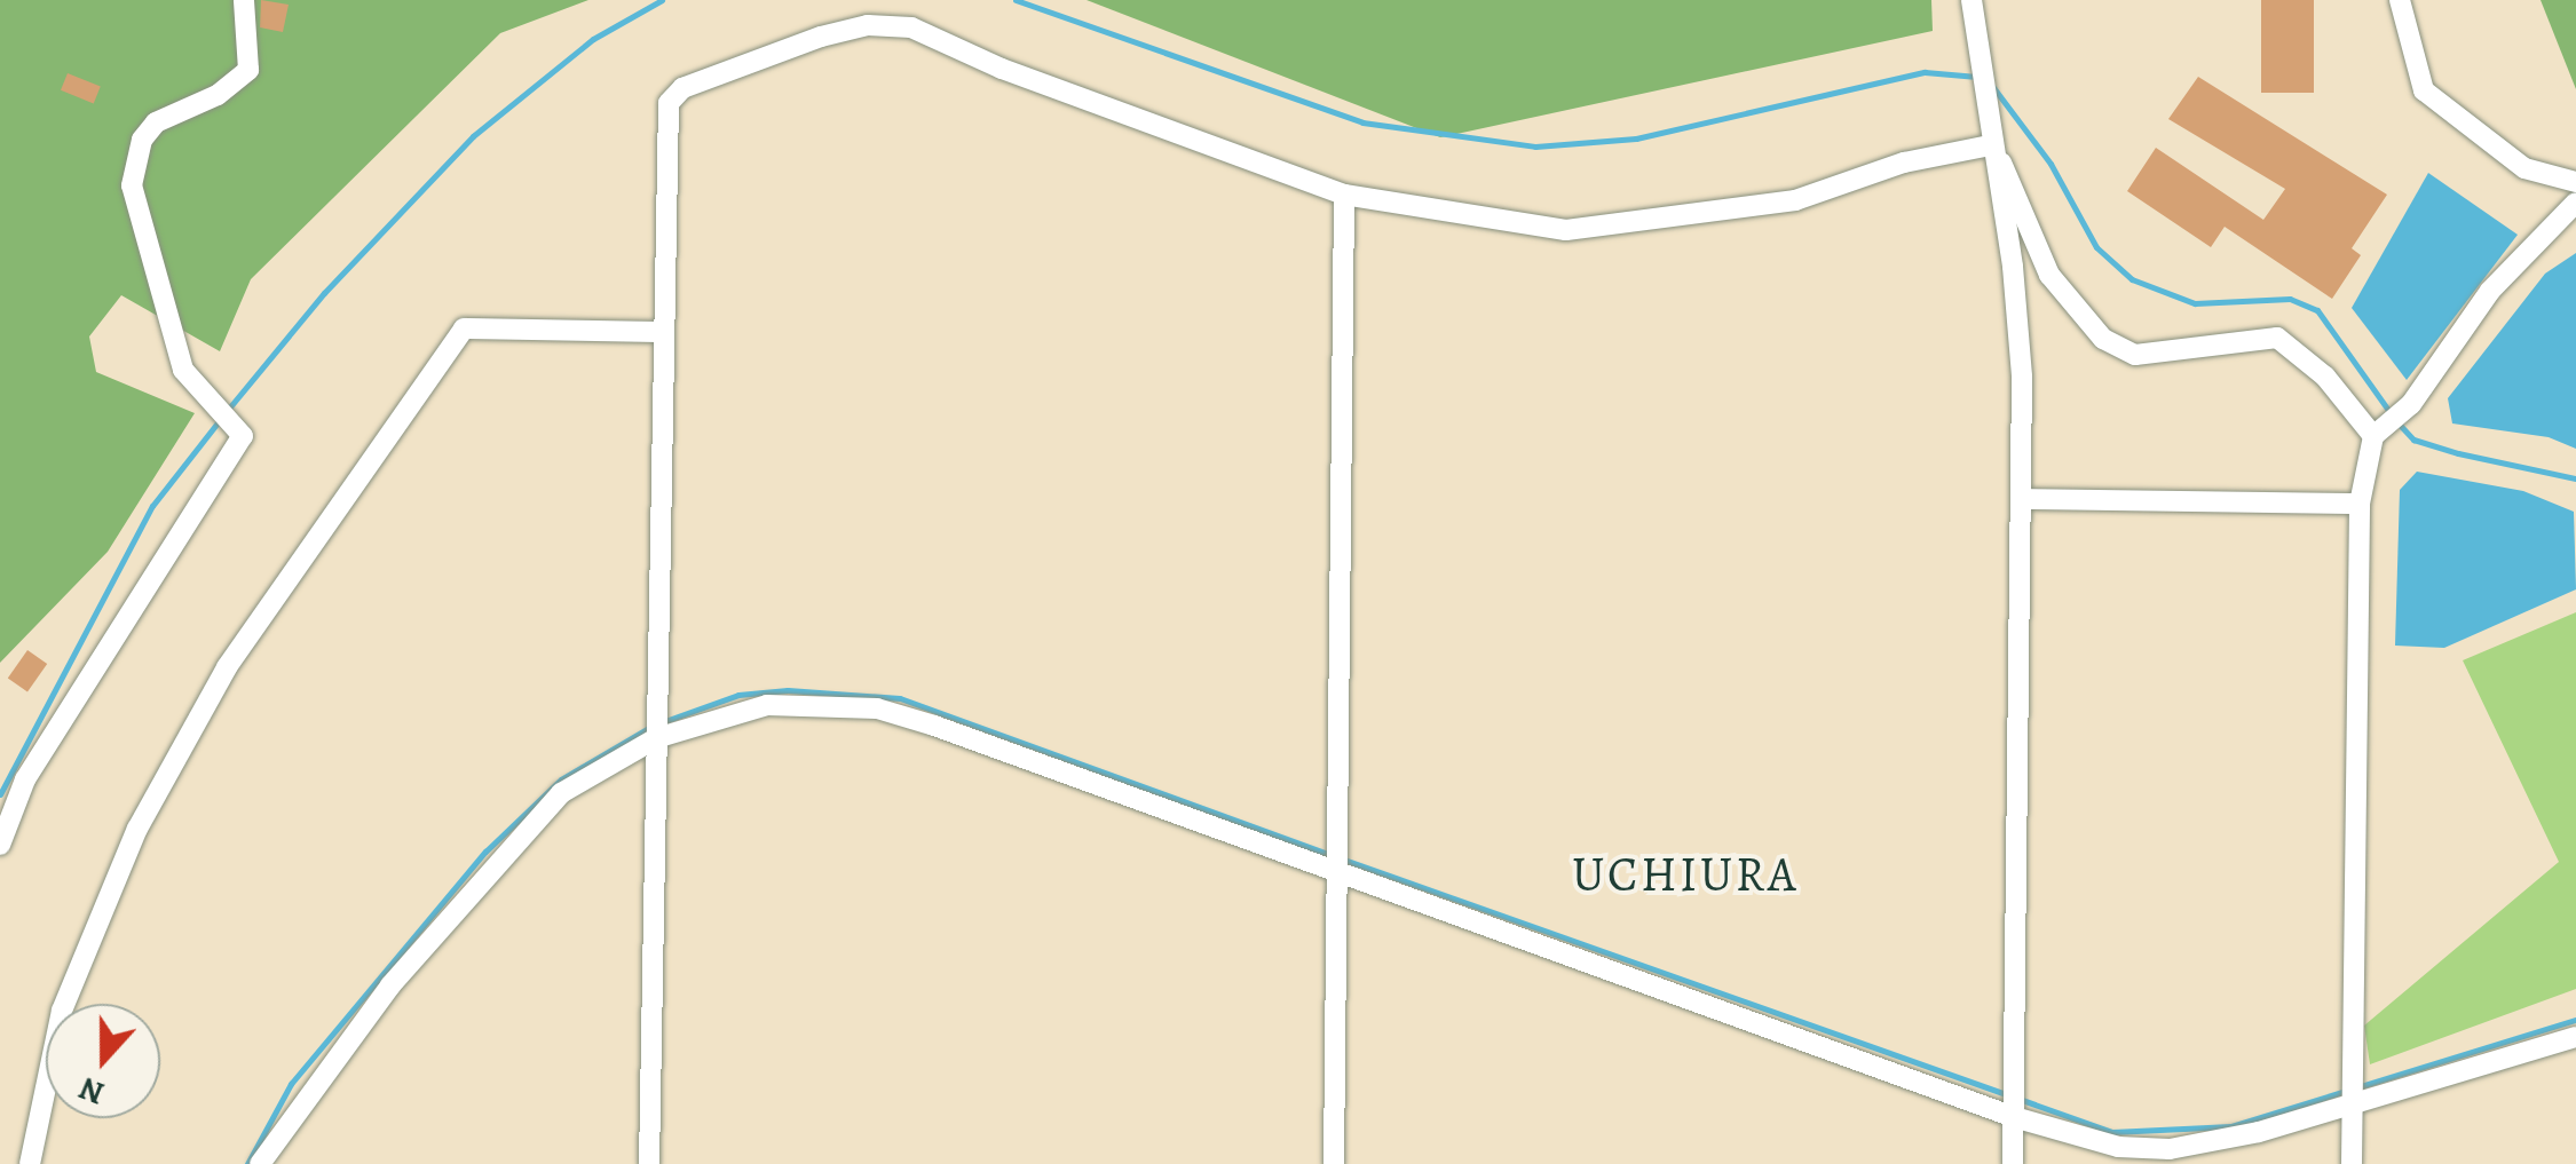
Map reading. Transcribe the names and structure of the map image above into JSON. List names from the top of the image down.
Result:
{
  "districts": ["UCHIURA"],
  "north": "bottom"
}
